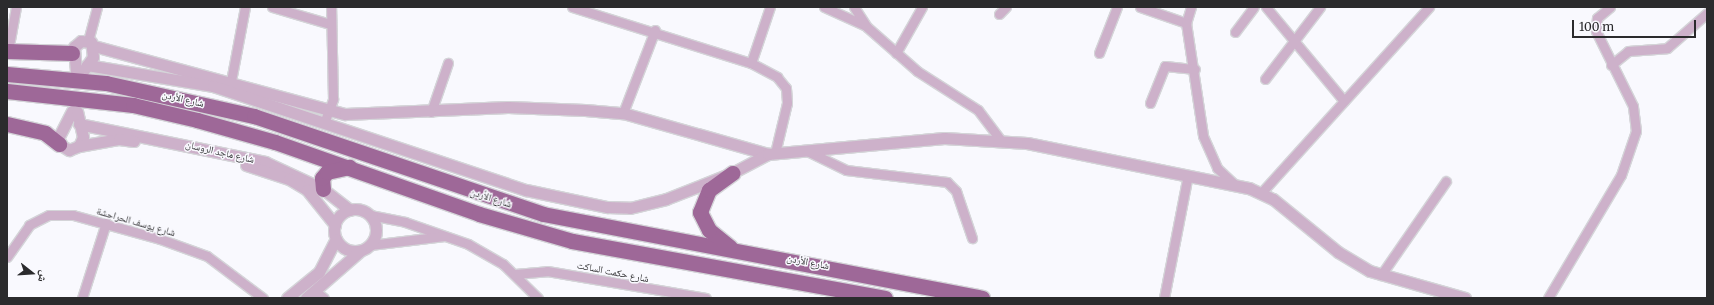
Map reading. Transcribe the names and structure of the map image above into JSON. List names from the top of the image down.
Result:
{
  "streets": {
    "highway": ["شارع الأردن"],
    "street": ["شارع ماجد الروسان", "شارع يوسف الحراحشة", "شارع حكمت الساكت"]
  },
  "scale_bar": "100 m",
  "north": "right"
}
